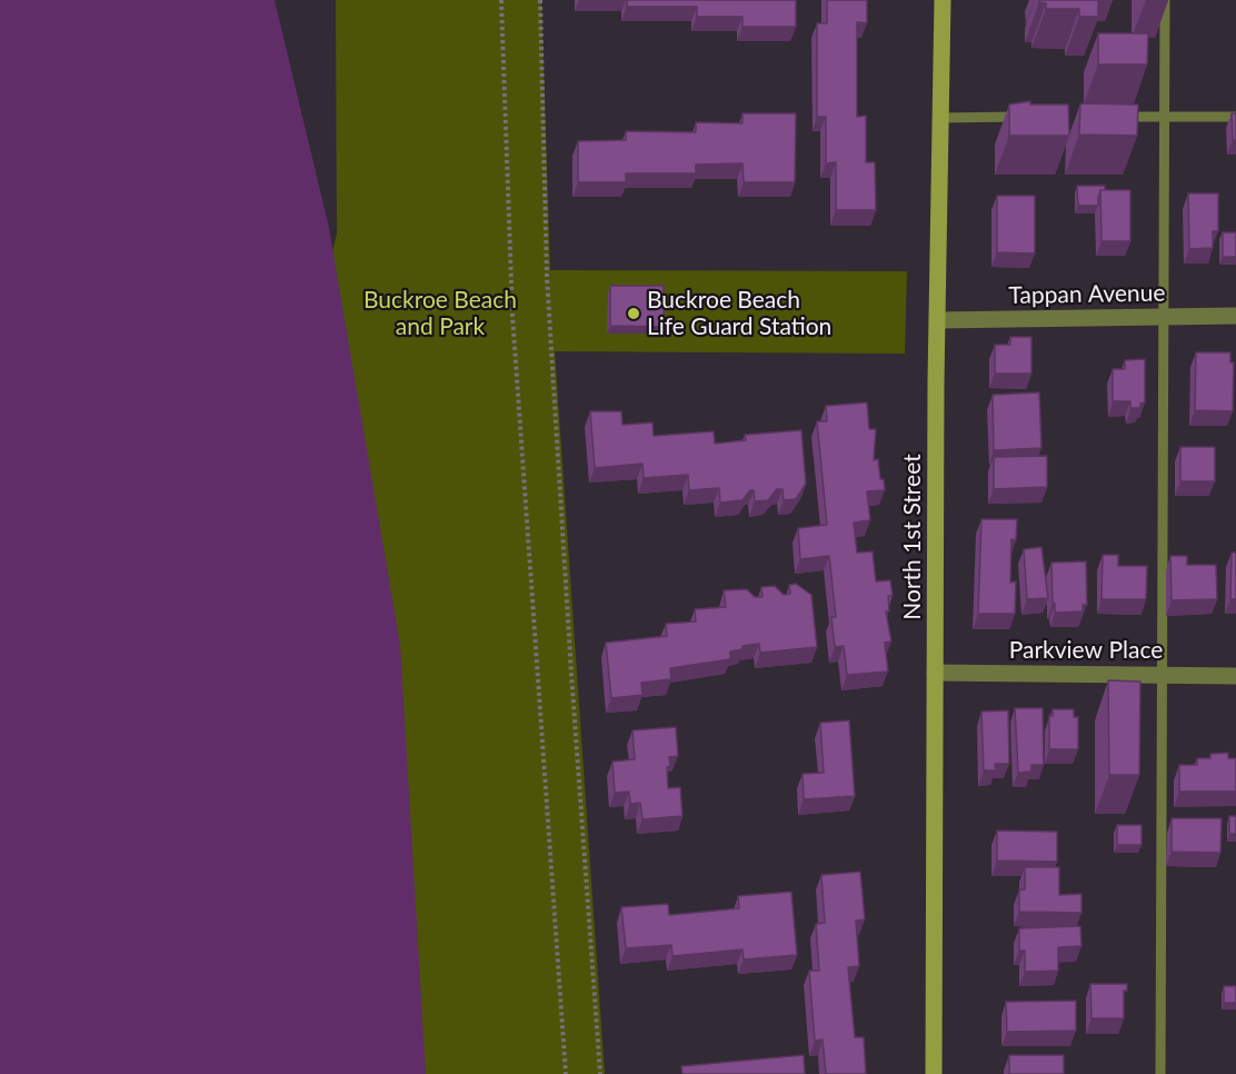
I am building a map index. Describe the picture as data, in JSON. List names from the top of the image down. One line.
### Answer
{"streets":{"street":["Tappan Avenue","North 1st Street","Parkview Place"]},"crossings":[["Tappan Avenue","North 1st Street"],["North 1st Street","Parkview Place"]],"parks":["Buckroe Beach and Park"],"places":["Buckroe Beach Life Guard Station"]}
